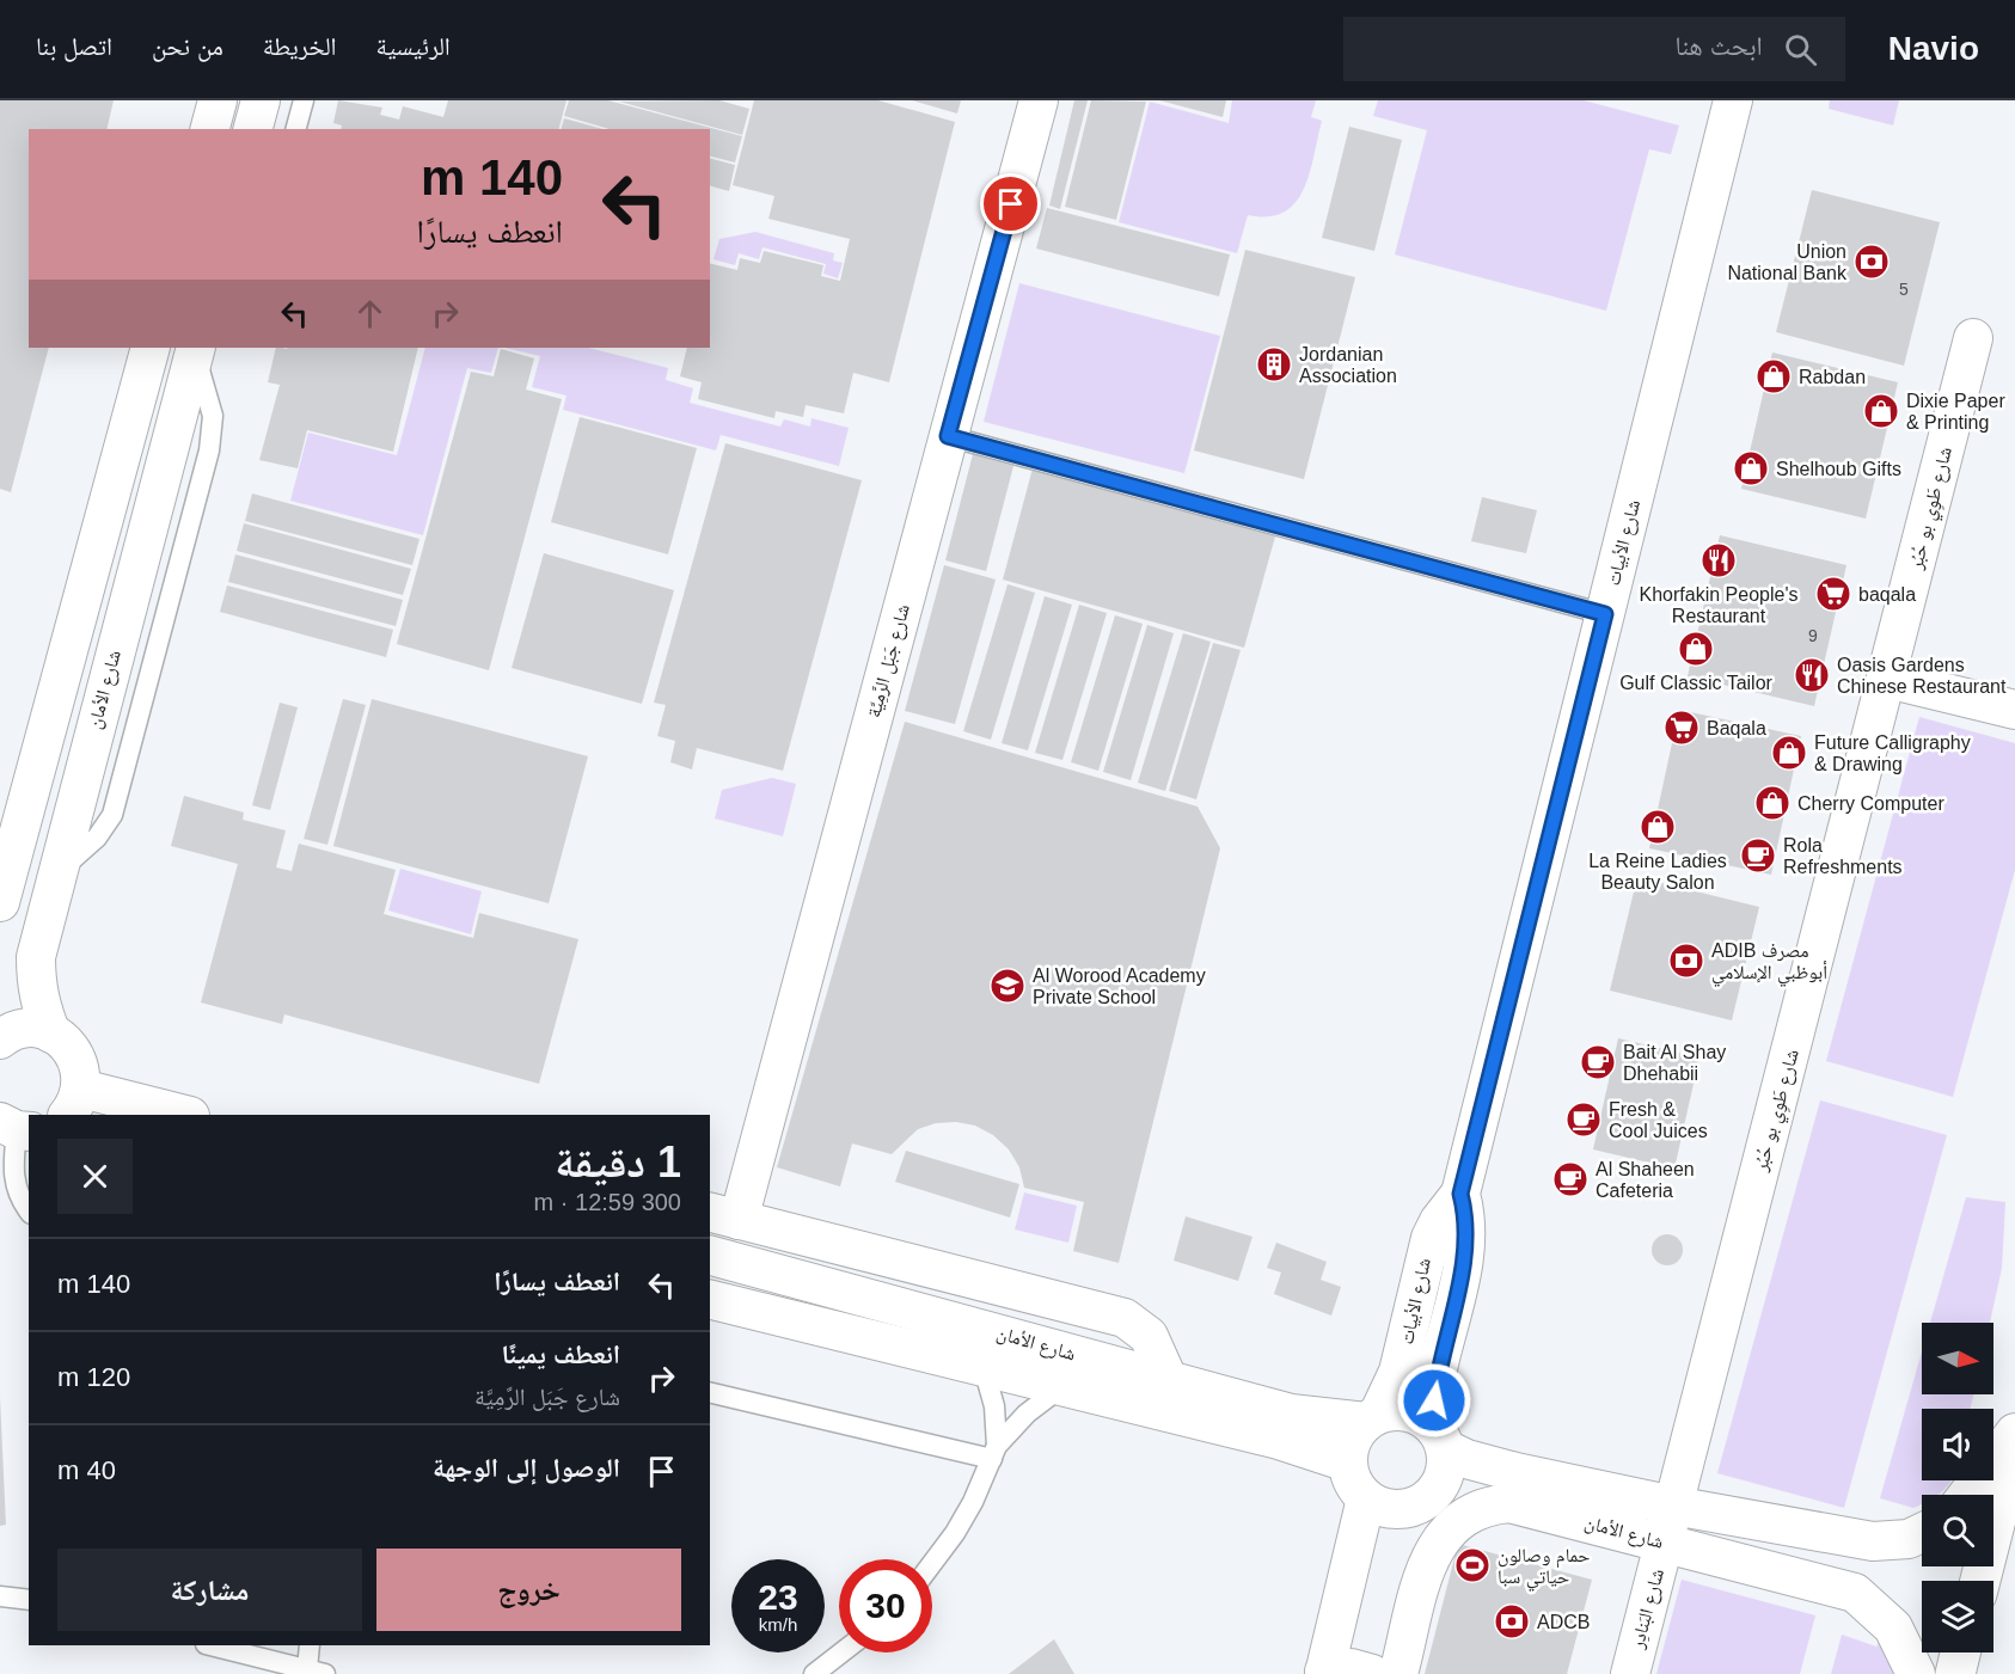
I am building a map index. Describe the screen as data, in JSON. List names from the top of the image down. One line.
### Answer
{"streets":{"street":["شارع طَوِي بو حُبُر","شارع الأبيات","شارع جَبَل الرَّمِيَّة","شارع الأمان","شارع البَنادِر"]},"crossings":[["شارع طَوِي بو حُبُر","شارع الأمان"],["شارع طَوِي بو حُبُر","شارع البَنادِر"],["شارع الأبيات","شارع الأمان"],["شارع الأمان","شارع البَنادِر"]],"places":{"bank":["Union National Bank","ADIB مصرف أبوظبي الإسلامي","ADCB"],"building":["Jordanian Association"],"shop":["Rabdan","Dixie Paper & Printing","Shelhoub Gifts","Gulf Classic Tailor","Future Calligraphy & Drawing","Cherry Computer","La Reine Ladies Beauty Salon"],"restaurant":["Khorfakin People's Restaurant","Oasis Gardens Chinese Restaurant"],"supermarket":["baqala","Baqala"],"cafe":["Rola Refreshments","Bait Al Shay Dhehabii","Fresh & Cool Juices","Al Shaheen Cafeteria"],"school or university":["Al Worood Academy Private School"],"sports":["حمام وصالون حياتي سبا"]},"house_numbers":["5","9"],"north":"right","page":{"header":"Navio","search":"ابحث هنا","nav":["الرئيسية","الخريطة","من نحن","اتصل بنا"],"turn":["140 m","انعطف يسارًا"],"heading":["1 دقيقة","300 m · 12:59"],"list":[{"name":"انعطف يسارًا","value":"140 m"},{"name":"انعطف يمينًا","note":"شارع جَبَل الرَّمِيَّة","value":"120 m"},{"name":"الوصول إلى الوجهة","value":"40 m"}],"buttons":["خروج","مشاركة"],"speed":"23 km/h","limit":"30"}}
